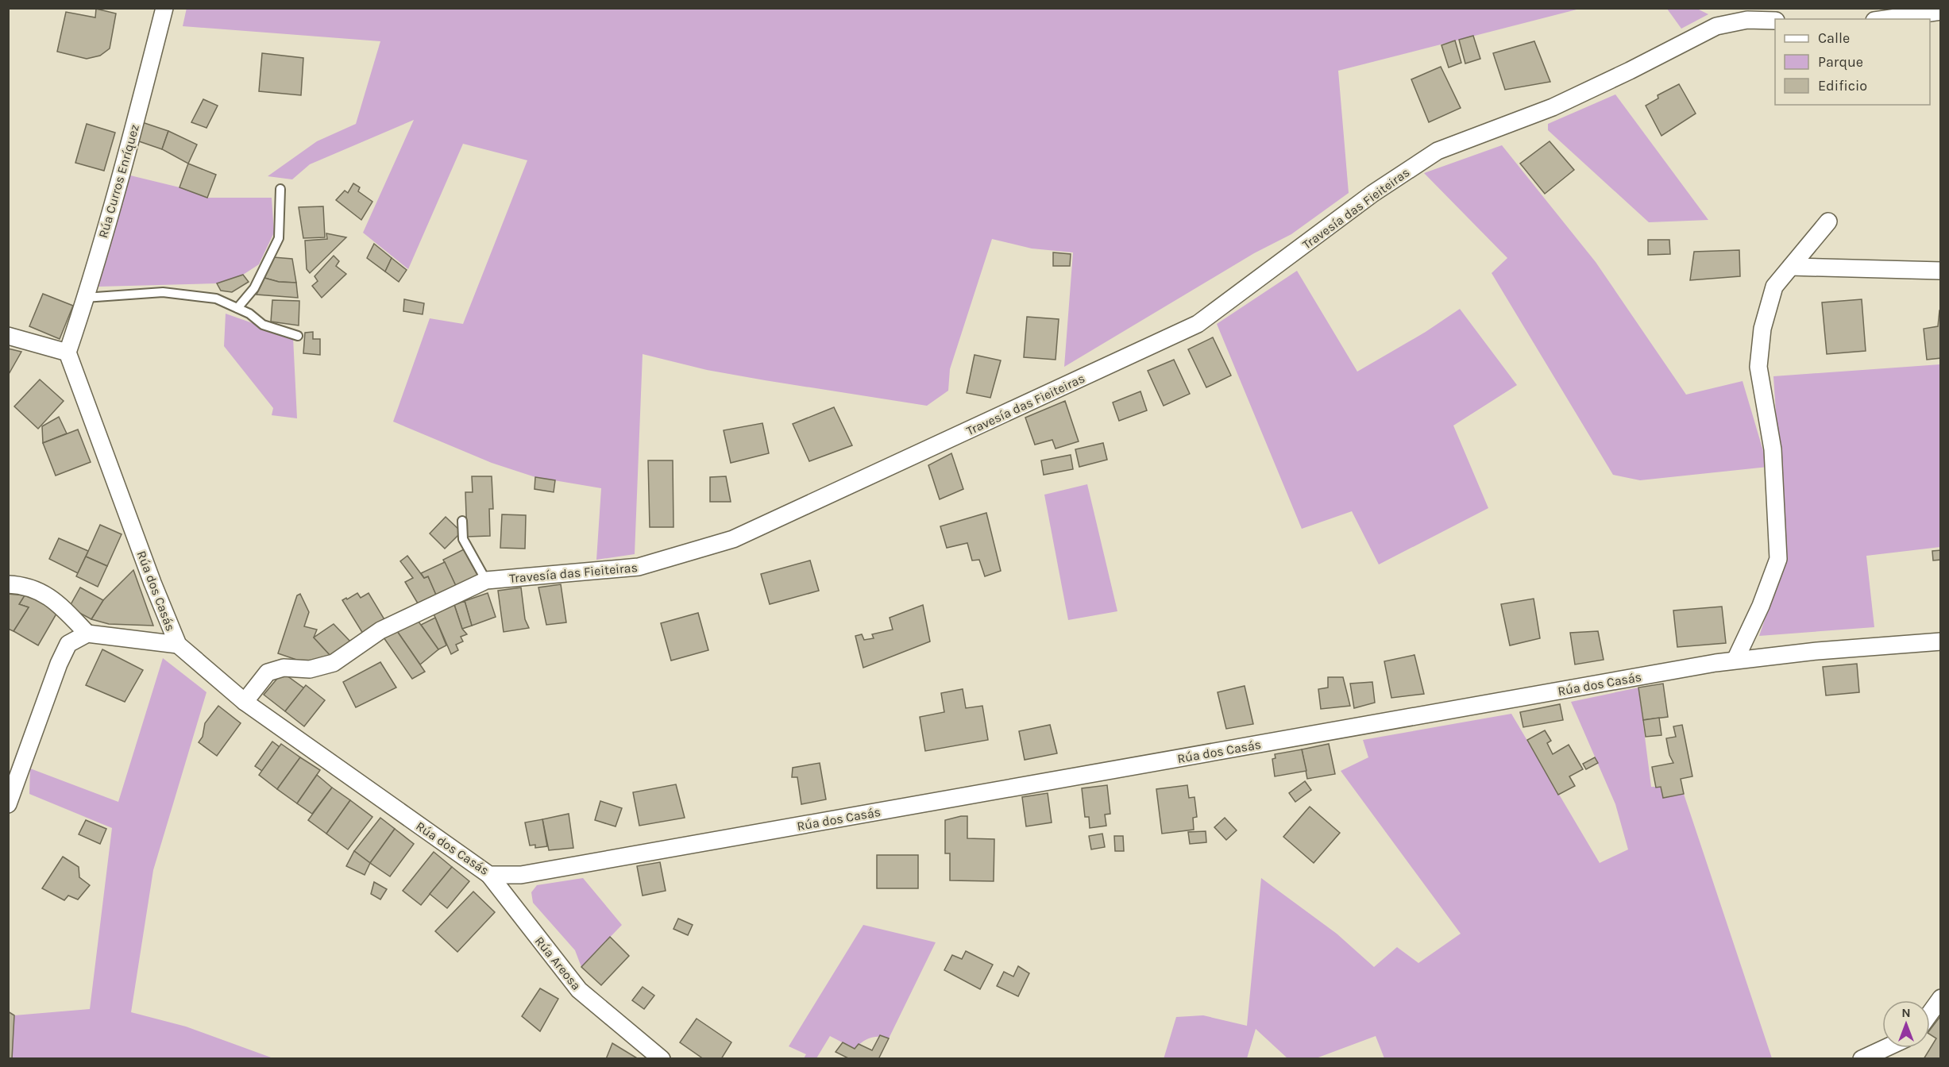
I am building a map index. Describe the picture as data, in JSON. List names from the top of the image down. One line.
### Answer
{"streets":{"street":["Rúa Curros Enríquez","Travesía das Fieiteiras","Rúa dos Casás","Rúa Areosa"]},"crossings":[["Rúa Curros Enríquez","Rúa dos Casás"],["Travesía das Fieiteiras","Rúa dos Casás"],["Rúa dos Casás","Rúa Areosa"]],"legend":["Calle","Parque","Edificio"],"north":"top"}
